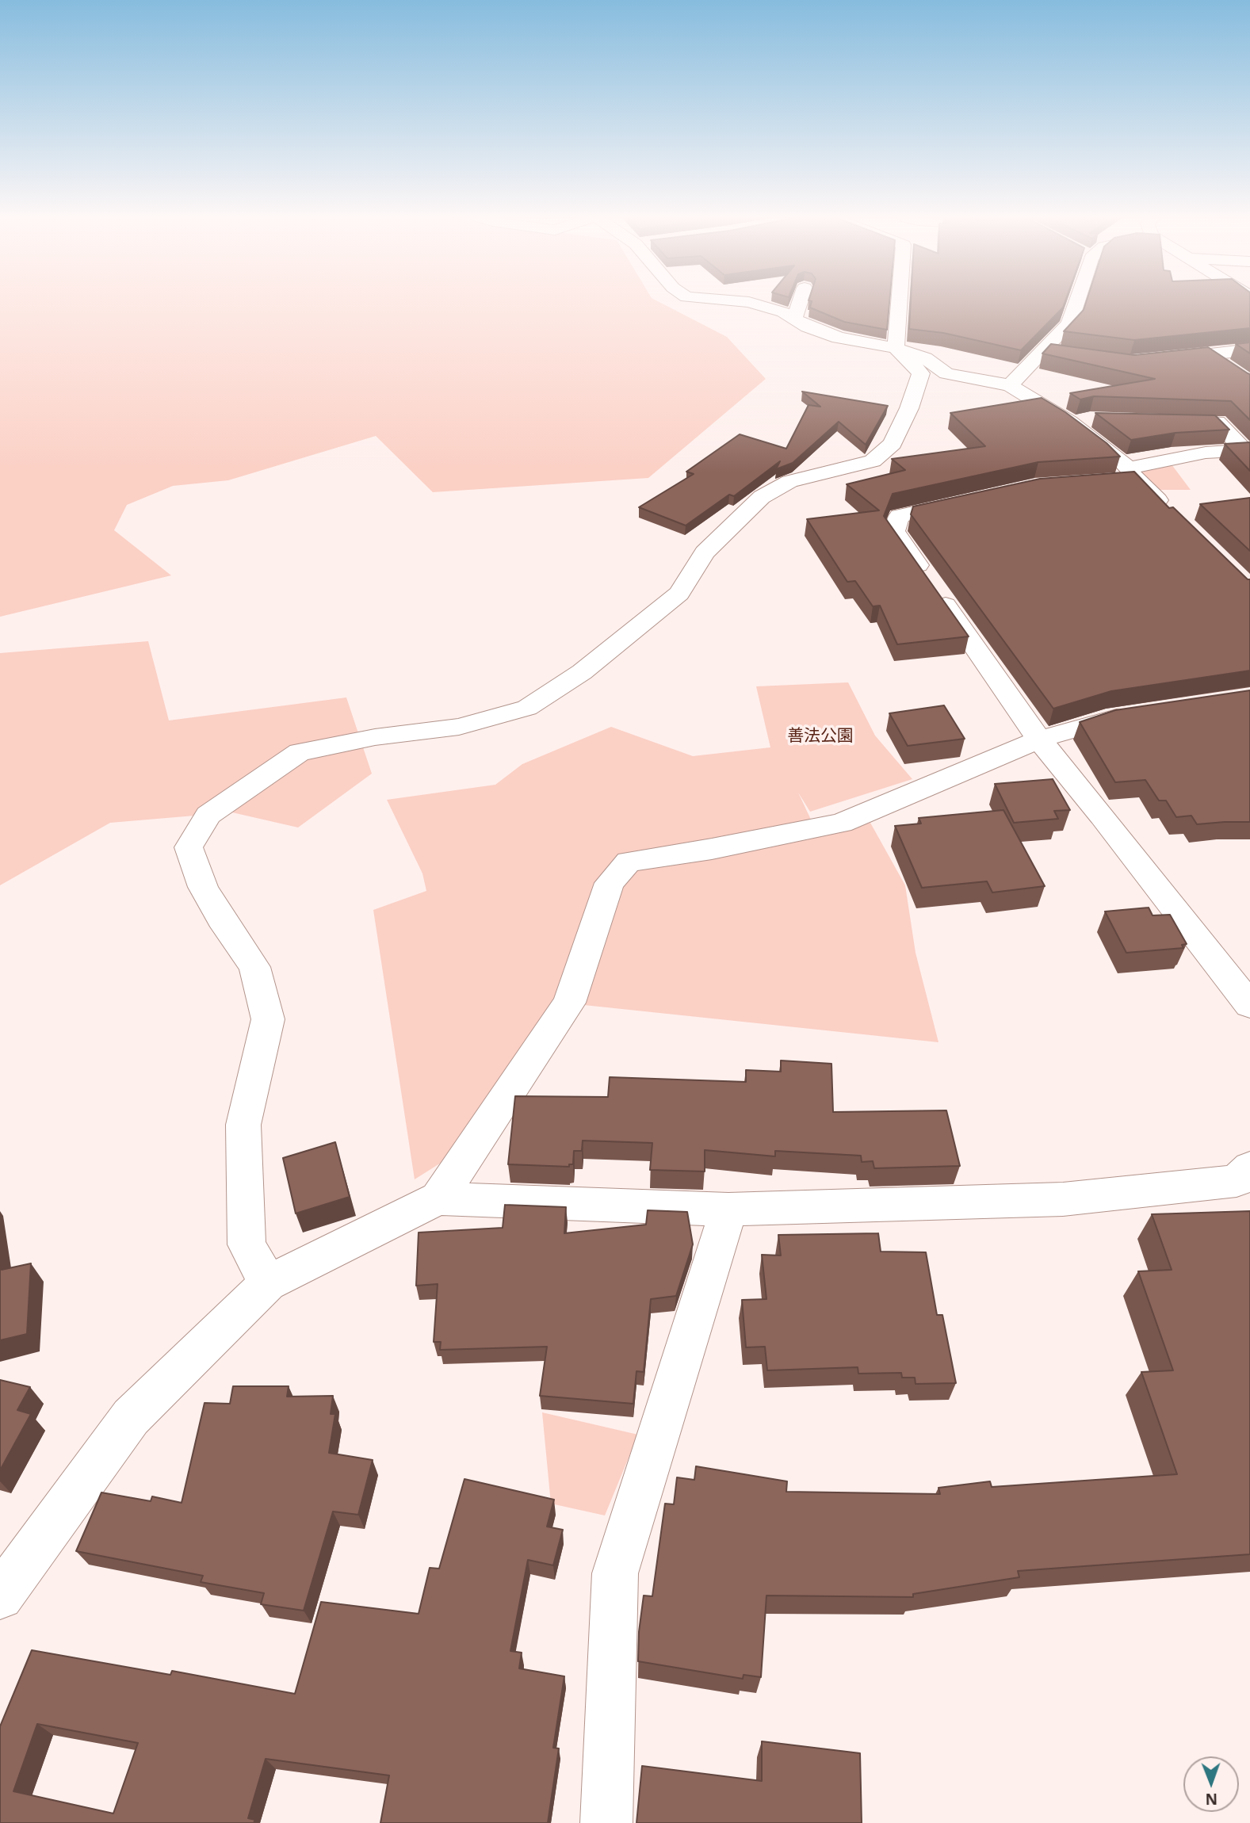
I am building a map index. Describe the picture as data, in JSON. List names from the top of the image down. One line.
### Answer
{"parks":["善法公園"],"north":"bottom"}
